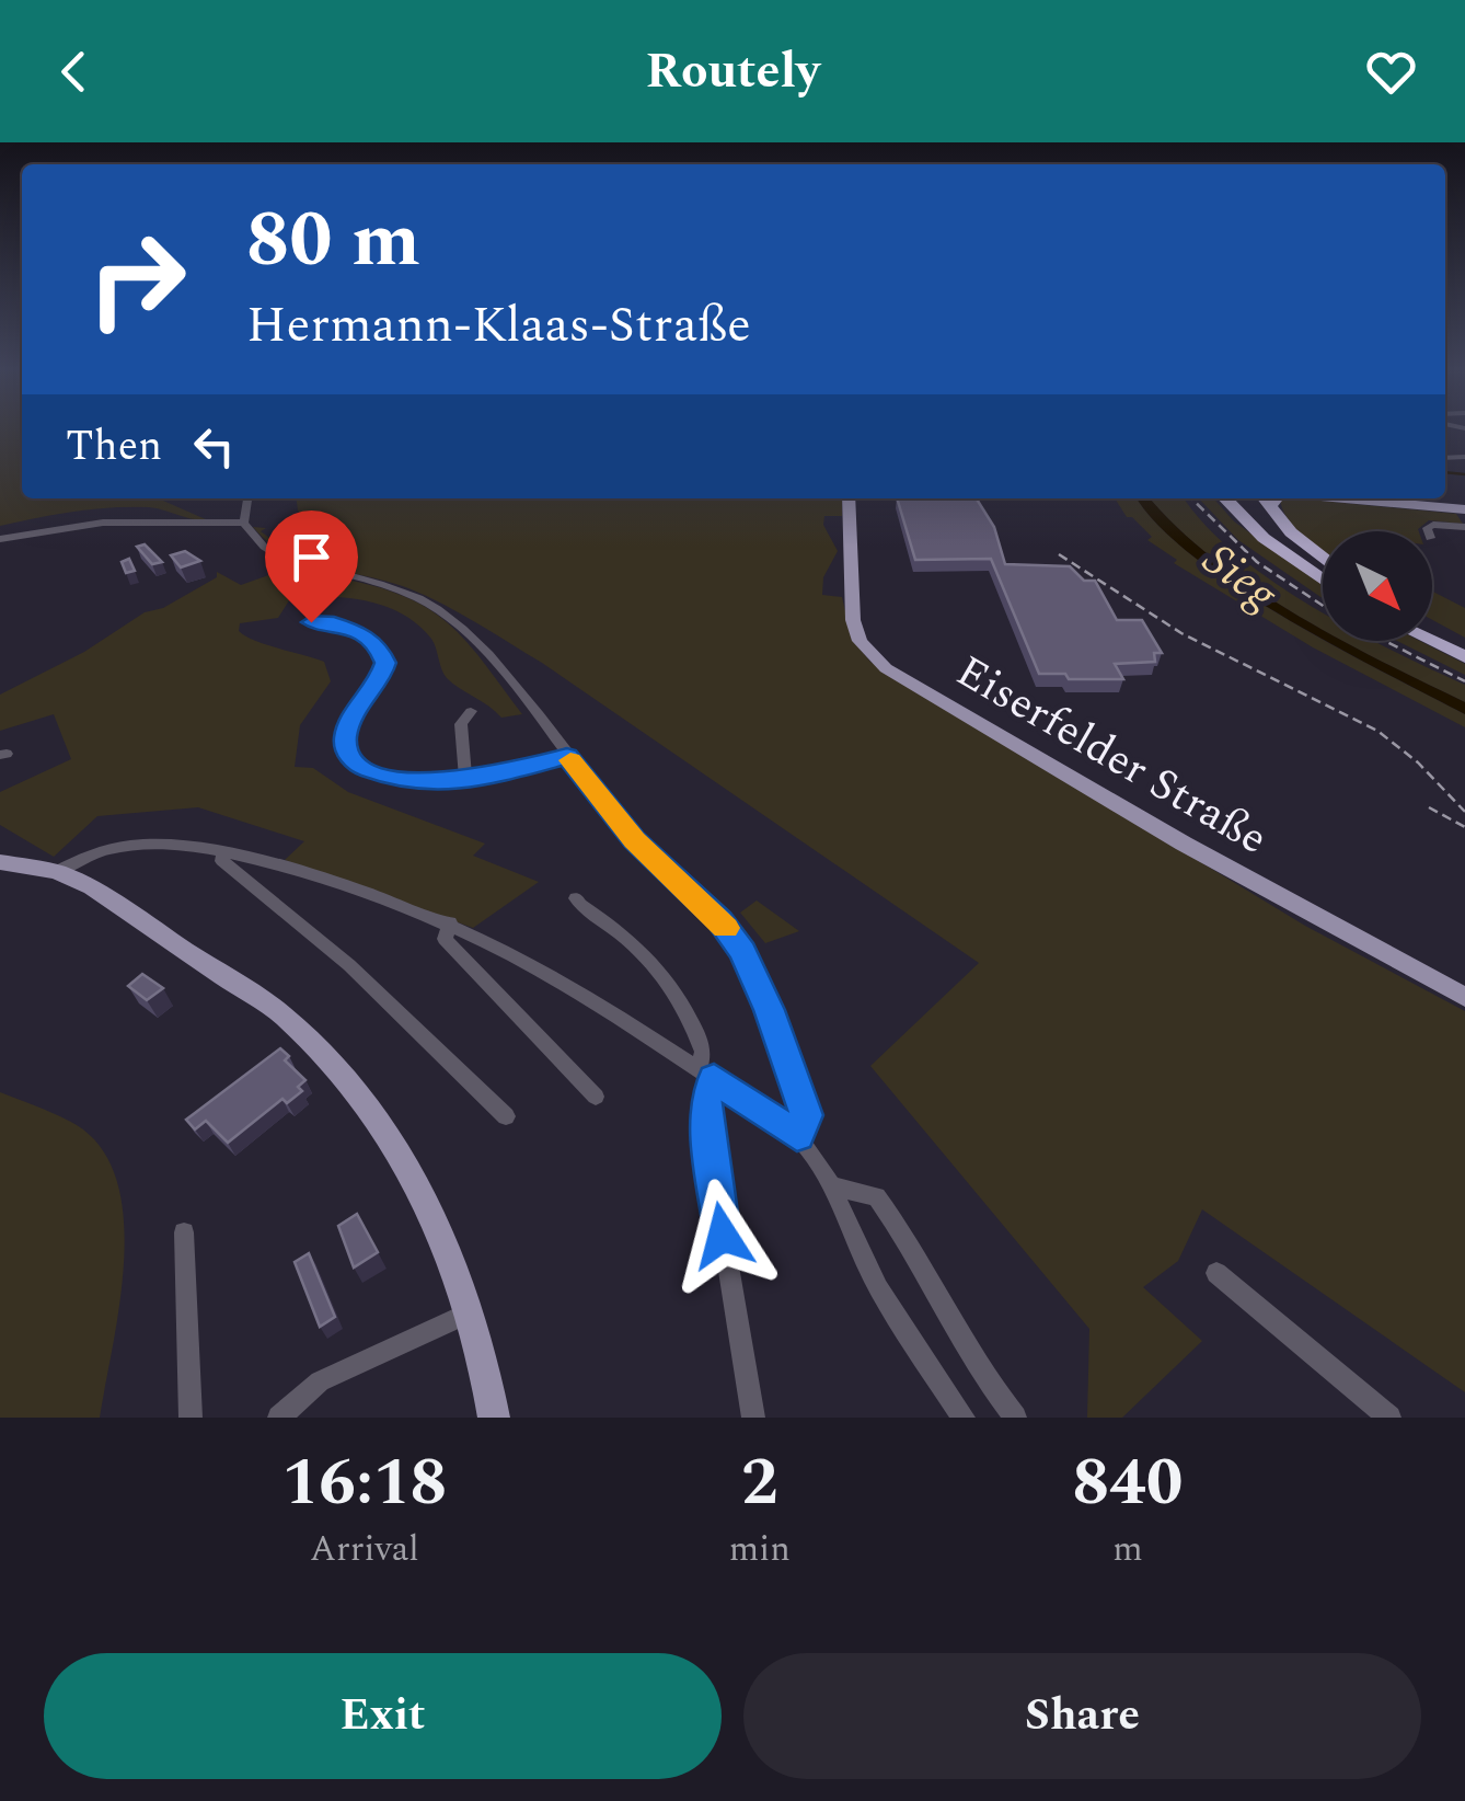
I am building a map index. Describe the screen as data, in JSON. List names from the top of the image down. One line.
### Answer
{"streets":{"main road":["Eiserfelder Straße"]},"water":["Sieg"],"north":"bottom right","page":{"header":"Routely","turn":["80 m","Hermann-Klaas-Straße"],"then":"Then","eta":["16:18","Arrival","2","min","840","m"],"buttons":["Exit","Share"]}}
